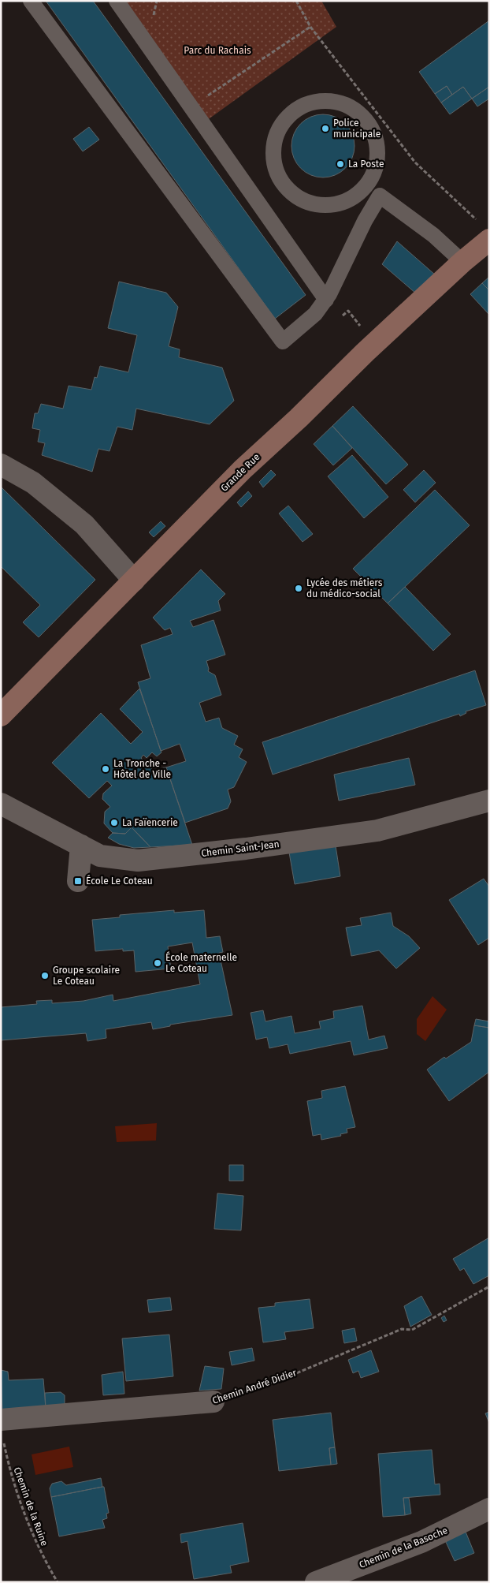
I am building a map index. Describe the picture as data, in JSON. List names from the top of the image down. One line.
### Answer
{"streets":{"main road":["Grande Rue"],"street":["Chemin Saint-Jean","Chemin André Didier","Chemin de la Basoche"],"path":["Chemin de la Ruine"]},"crossings":[["Chemin André Didier","Chemin de la Ruine"]],"parks":["Parc du Rachais"],"places":{"other":["Police municipale","La Poste","Lycée des métiers du médico-social","La Tronche - Hôtel de Ville","La Faïencerie","École maternelle Le Coteau","Groupe scolaire Le Coteau"],"transit":["École Le Coteau"]}}
